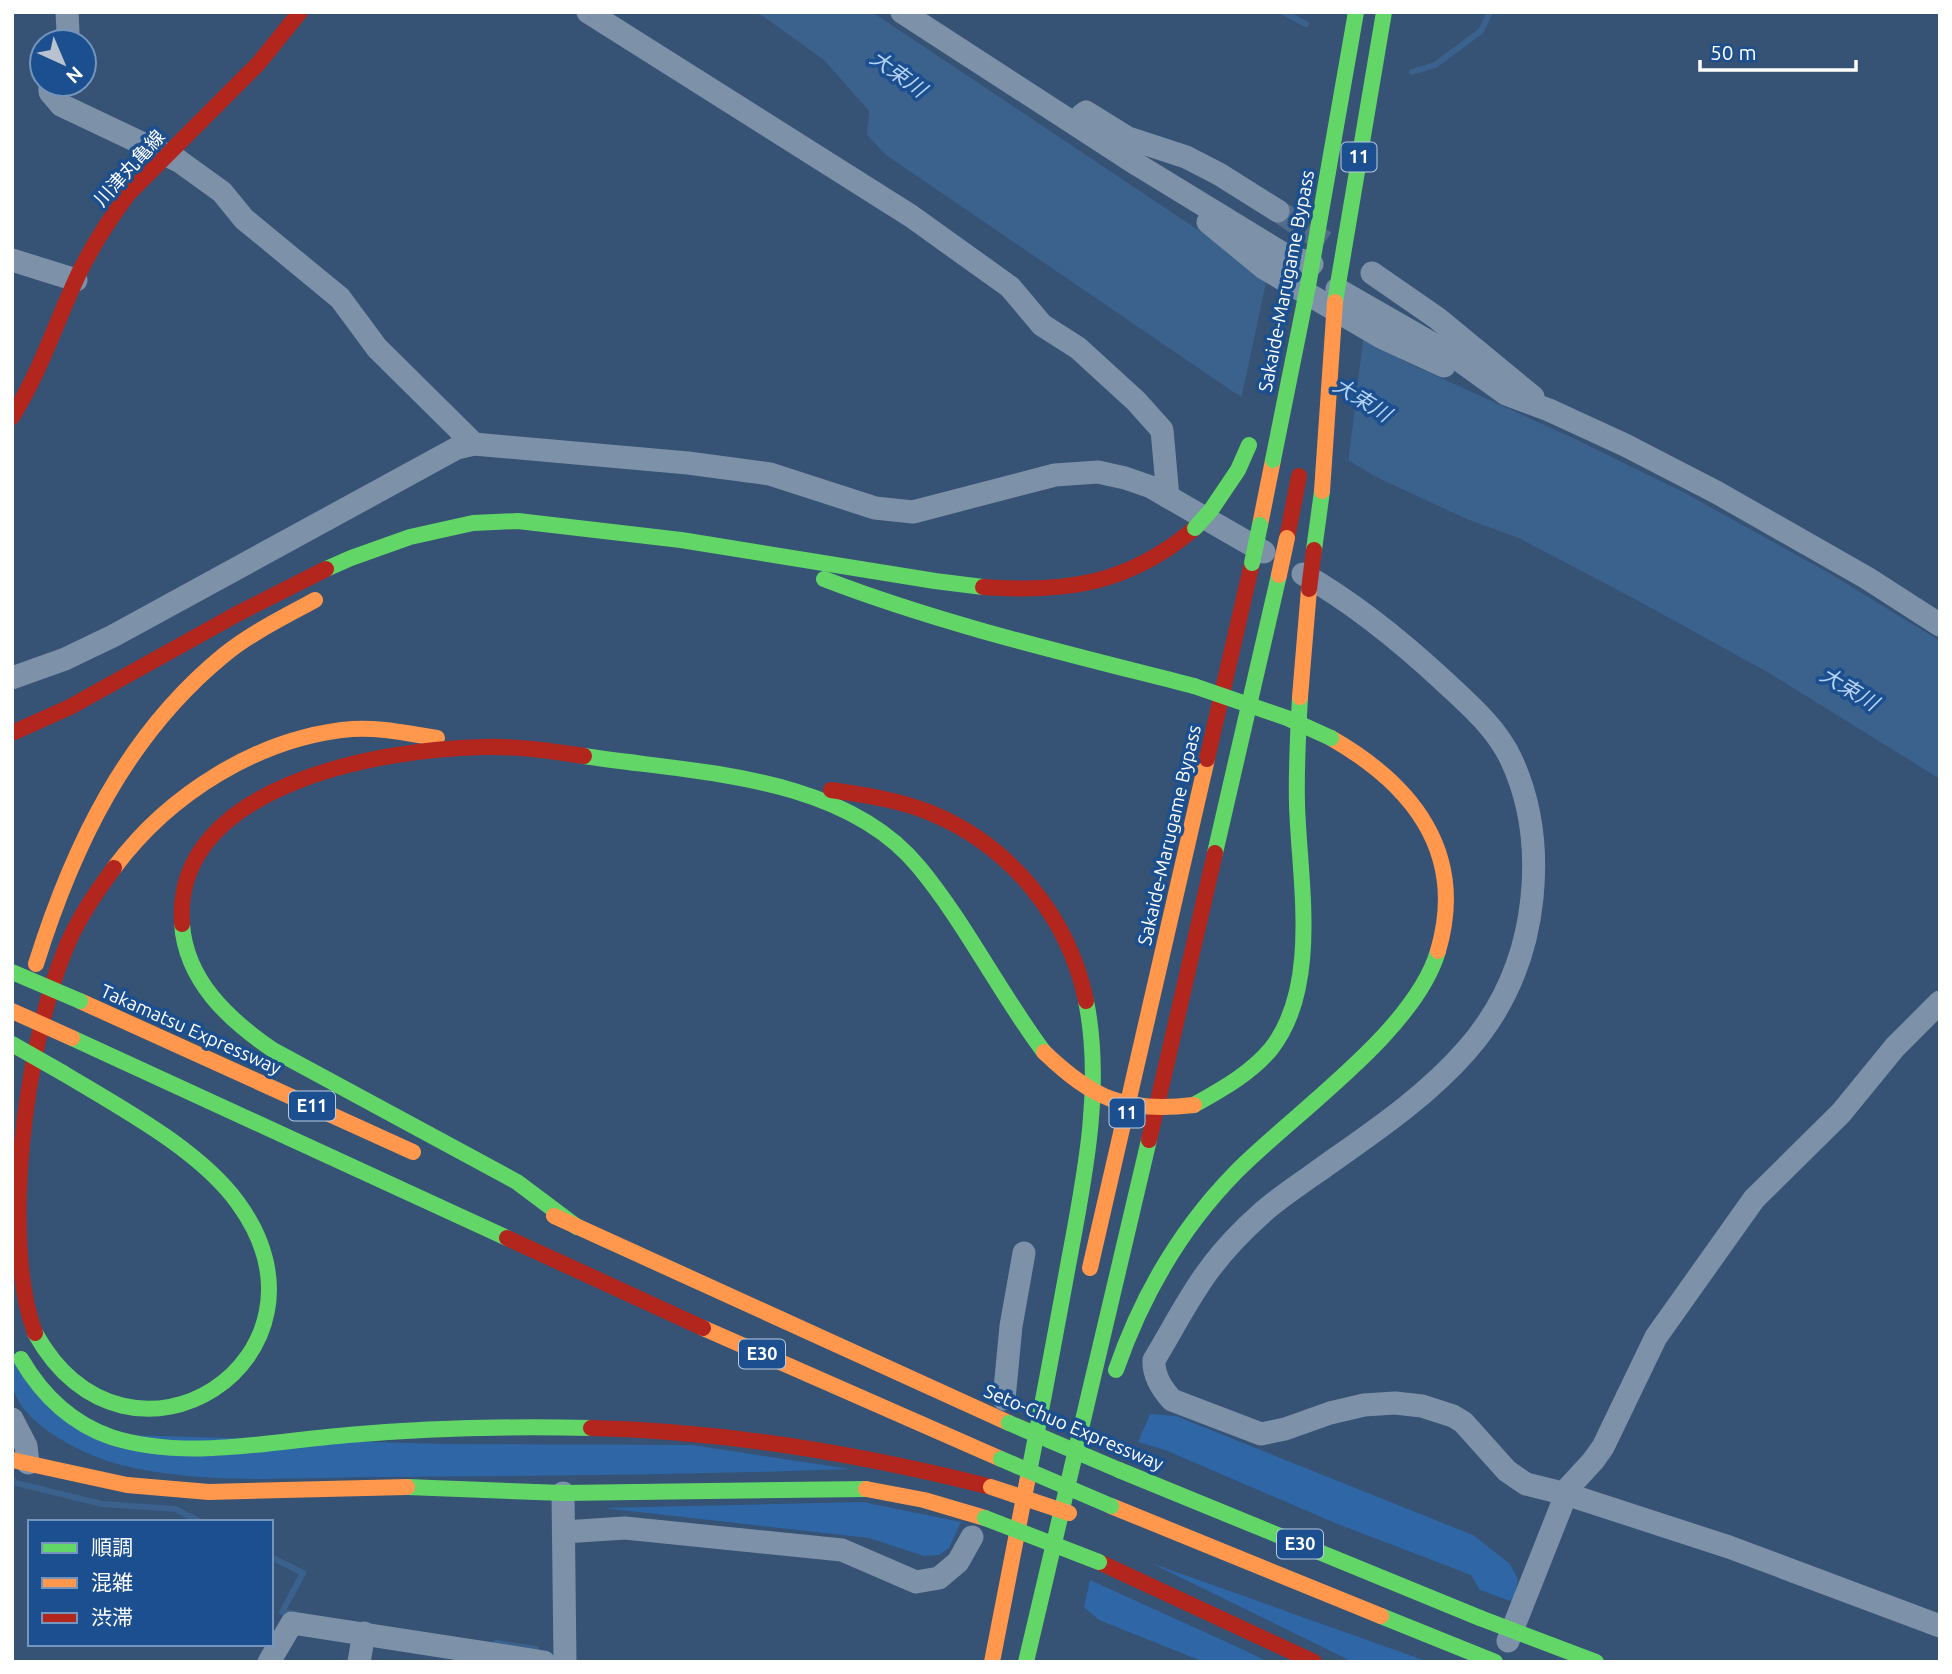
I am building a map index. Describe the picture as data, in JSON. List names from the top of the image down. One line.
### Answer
{"streets":{"main road":["11","川津丸亀線","Sakaide-Marugame Bypass","Takamatsu Expressway","E11","E30","Seto-Chuo Expressway"]},"crossings":[["E11","E30"]],"water":["大束川"],"legend":["順調","混雑","渋滞"],"scale_bar":"50 m","north":"bottom right"}
